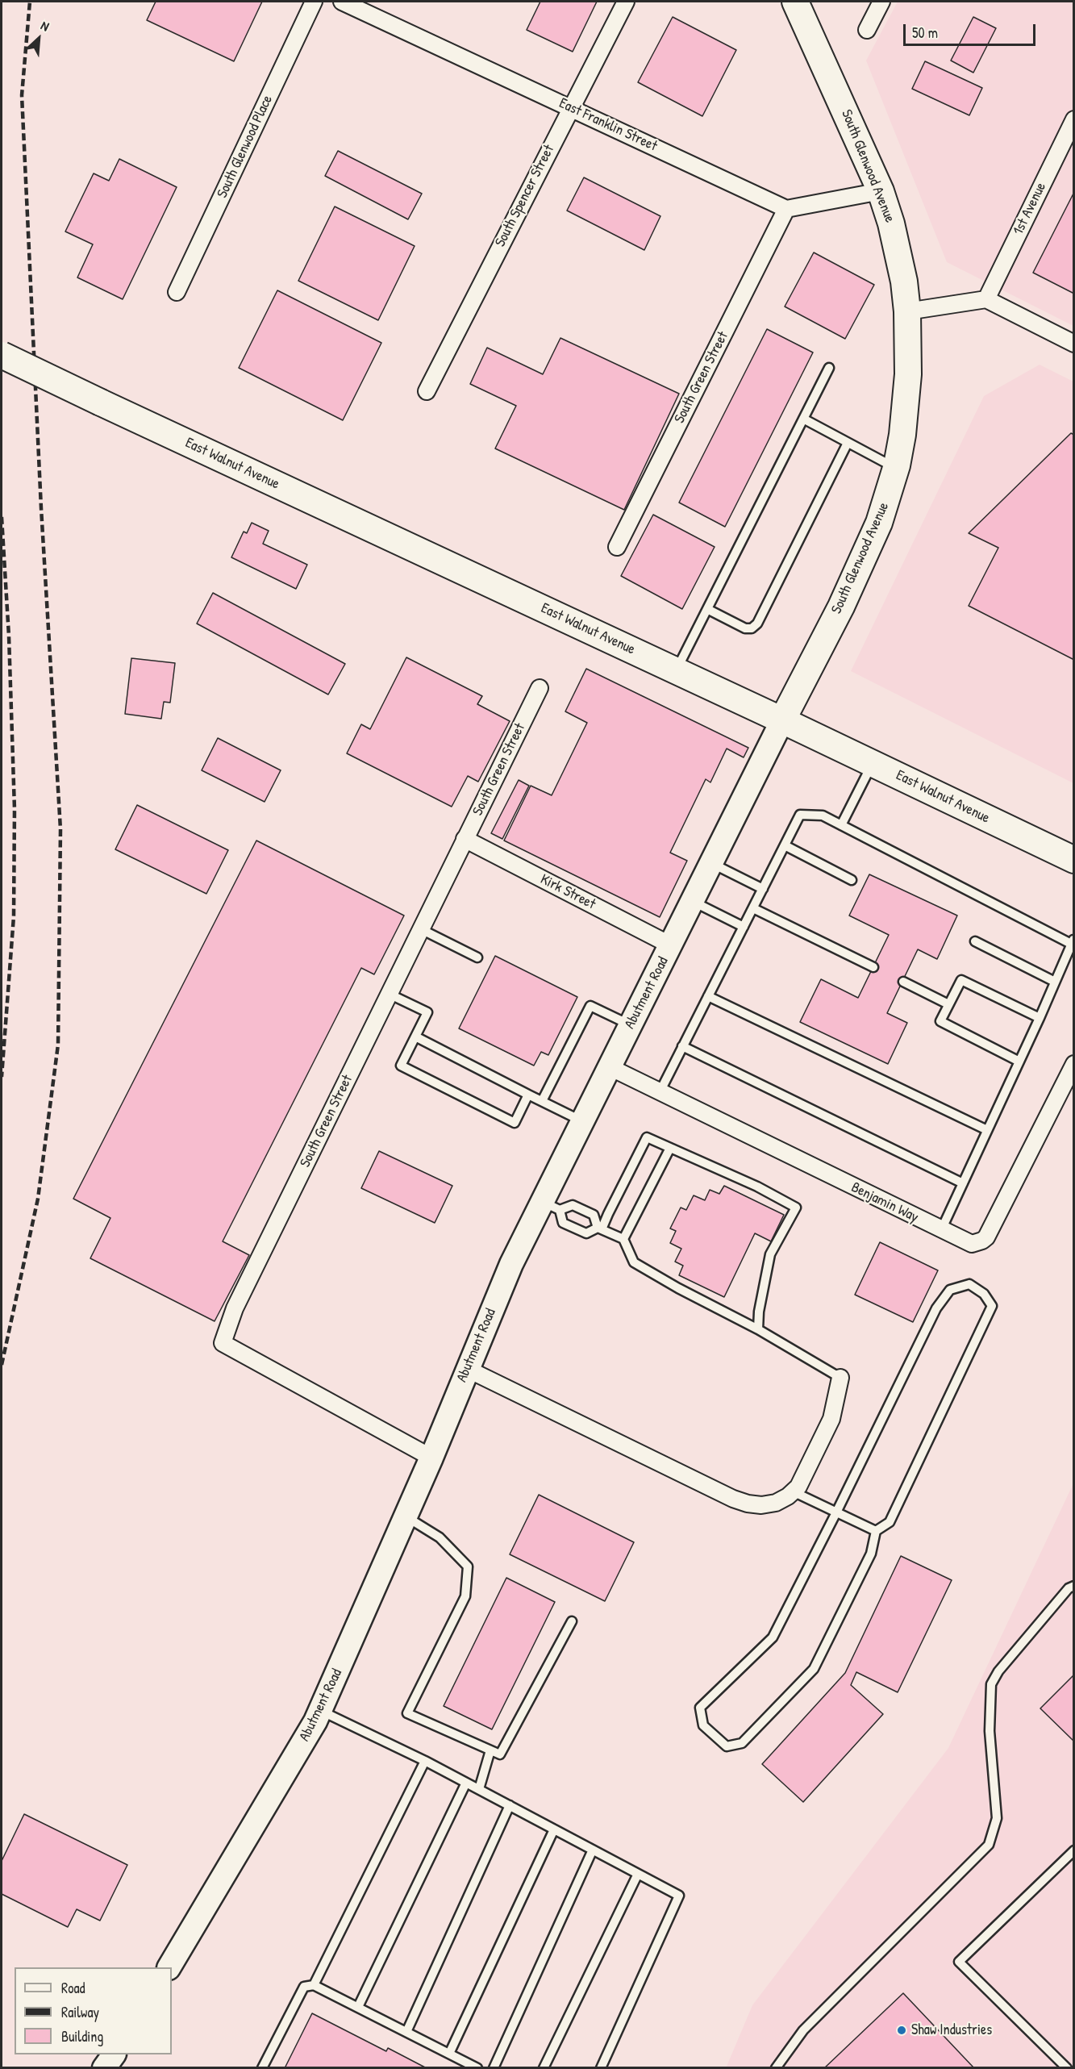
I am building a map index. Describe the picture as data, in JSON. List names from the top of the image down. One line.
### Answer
{"streets":{"main road":["South Glenwood Avenue","East Walnut Avenue","Abutment Road"],"street":["East Franklin Street","South Glenwood Place","South Spencer Street","1st Avenue","South Green Street","Kirk Street","Benjamin Way"]},"crossings":[["East Franklin Street","South Spencer Street"],["East Franklin Street","South Green Street"],["South Glenwood Avenue","East Walnut Avenue"],["South Glenwood Avenue","Abutment Road"],["South Green Street","Kirk Street"],["South Green Street","Abutment Road"],["East Walnut Avenue","Abutment Road"],["Kirk Street","Abutment Road"],["Abutment Road","Benjamin Way"]],"places":["Shaw Industries"],"legend":["Road","Railway","Building"],"scale_bar":"50 m","north":"top right"}
